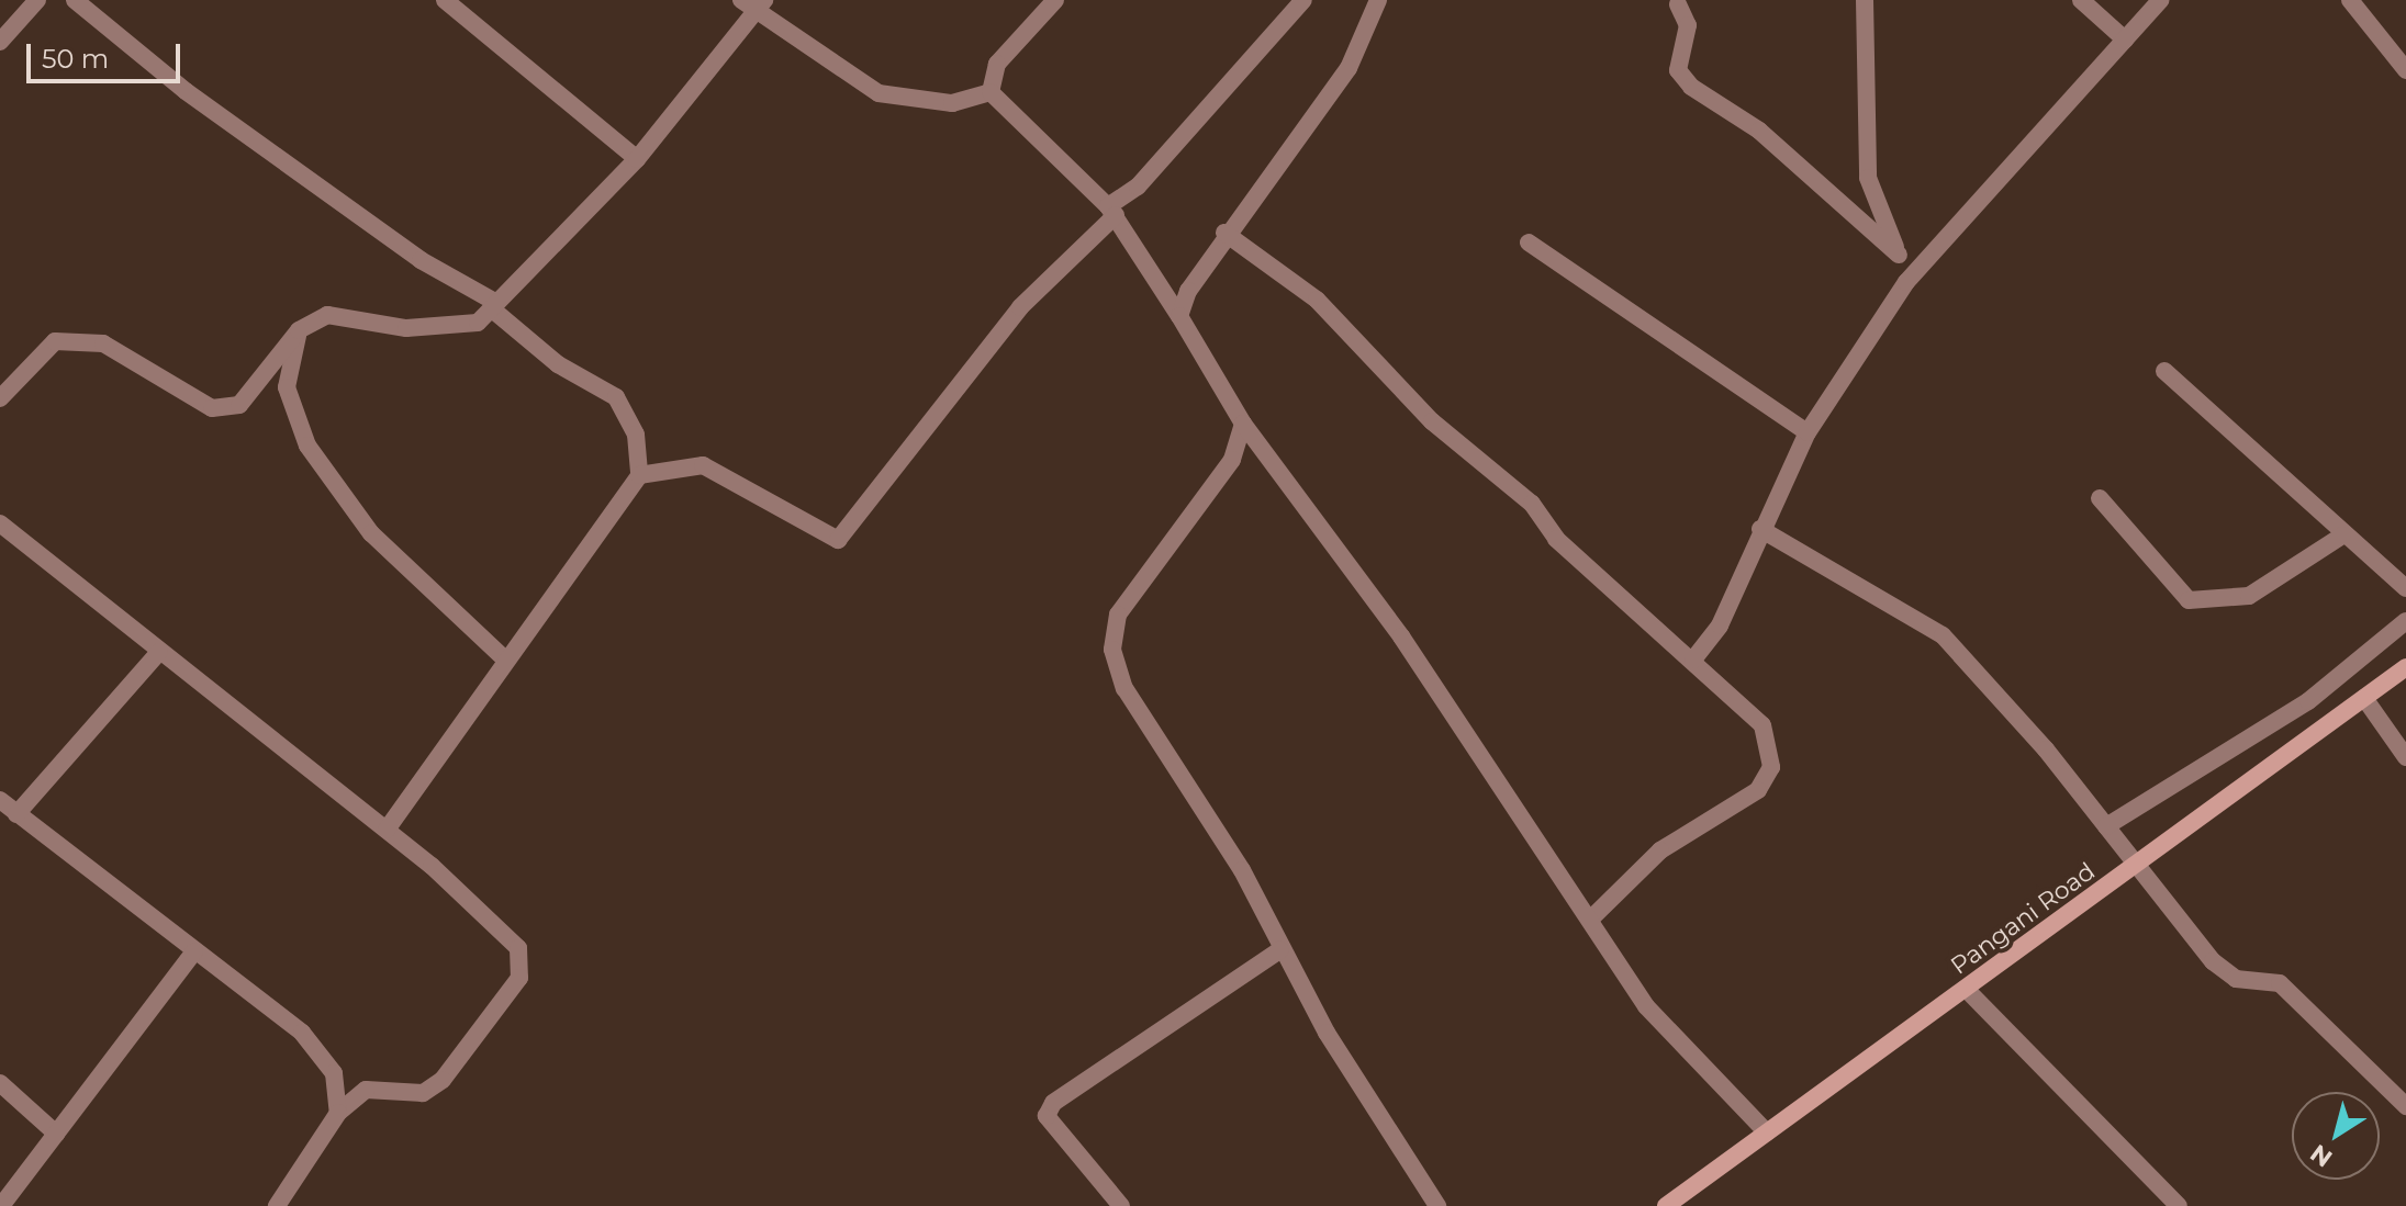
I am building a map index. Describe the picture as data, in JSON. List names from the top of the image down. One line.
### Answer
{"streets":{"main road":["Pangani Road"]},"scale_bar":"50 m","north":"bottom left"}
